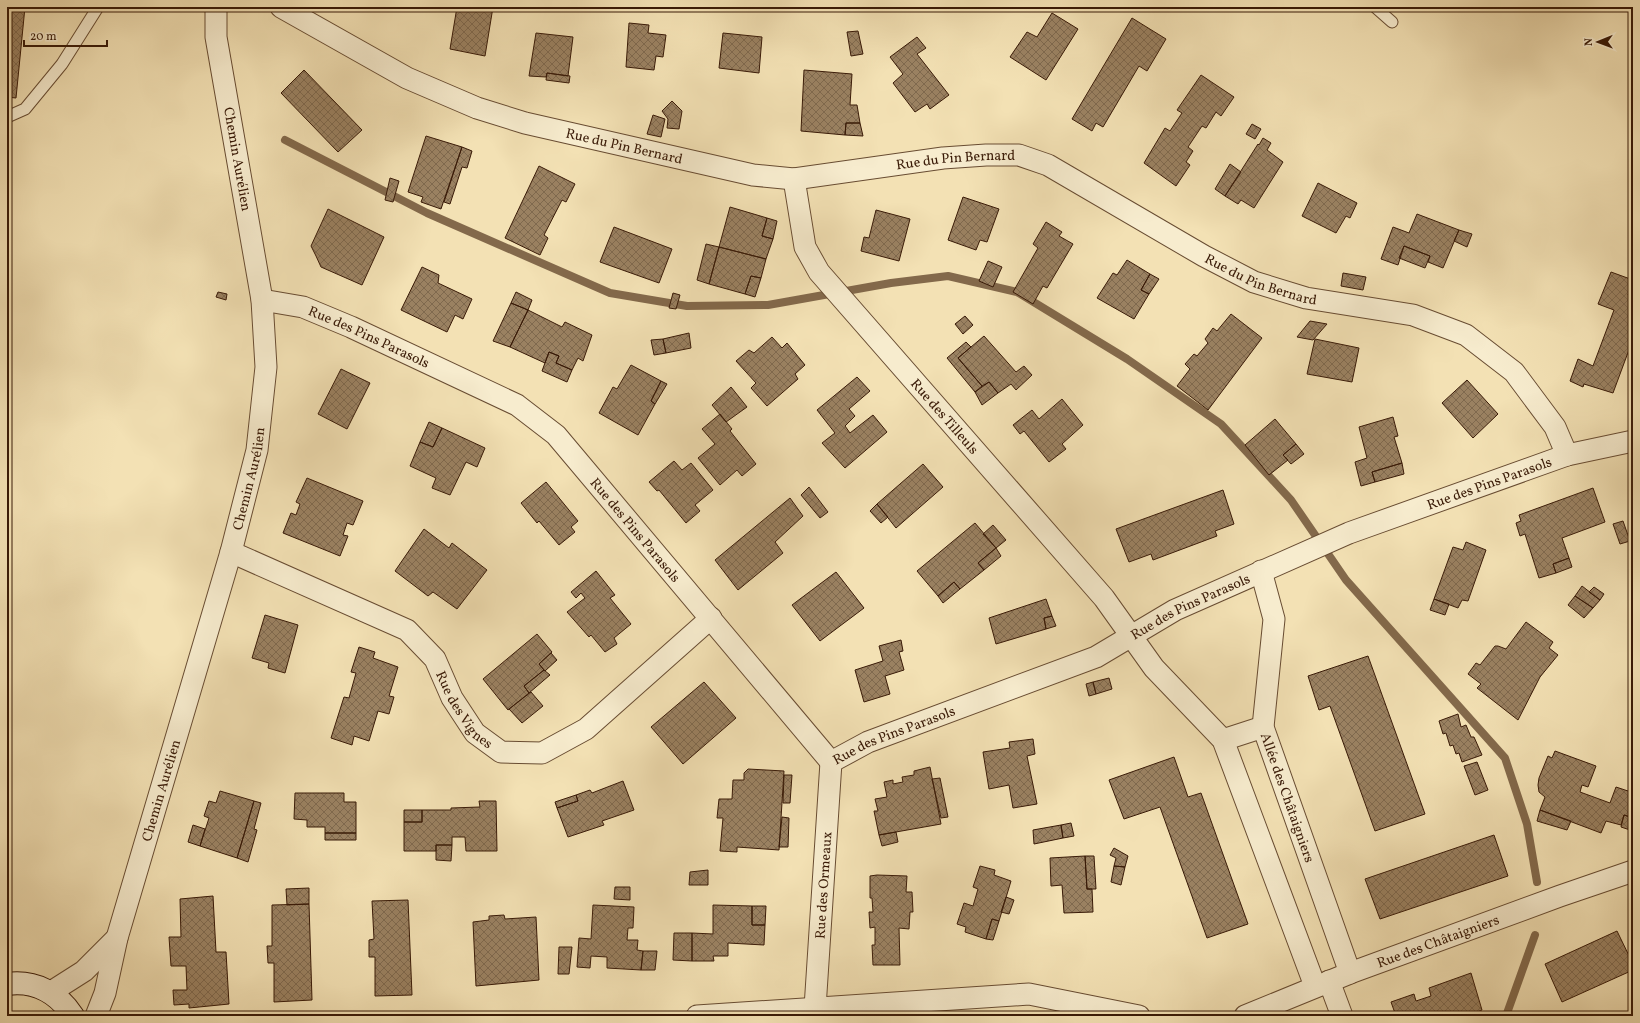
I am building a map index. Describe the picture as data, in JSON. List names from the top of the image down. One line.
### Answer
{"streets":{"street":["Rue du Pin Bernard","Chemin Aurélien","Rue des Pins Parasols","Rue des Tilleuls","Rue des Vignes","Allée des Châtaigniers","Rue des Ormeaux","Rue des Châtaigniers"]},"crossings":[["Rue du Pin Bernard","Rue des Pins Parasols"],["Rue du Pin Bernard","Rue des Tilleuls"],["Chemin Aurélien","Rue des Pins Parasols"],["Chemin Aurélien","Rue des Vignes"],["Rue des Pins Parasols","Rue des Tilleuls"],["Rue des Pins Parasols","Rue des Vignes"],["Rue des Pins Parasols","Allée des Châtaigniers"],["Rue des Pins Parasols","Rue des Ormeaux"],["Allée des Châtaigniers","Rue des Châtaigniers"]],"scale_bar":"20 m","north":"left"}
